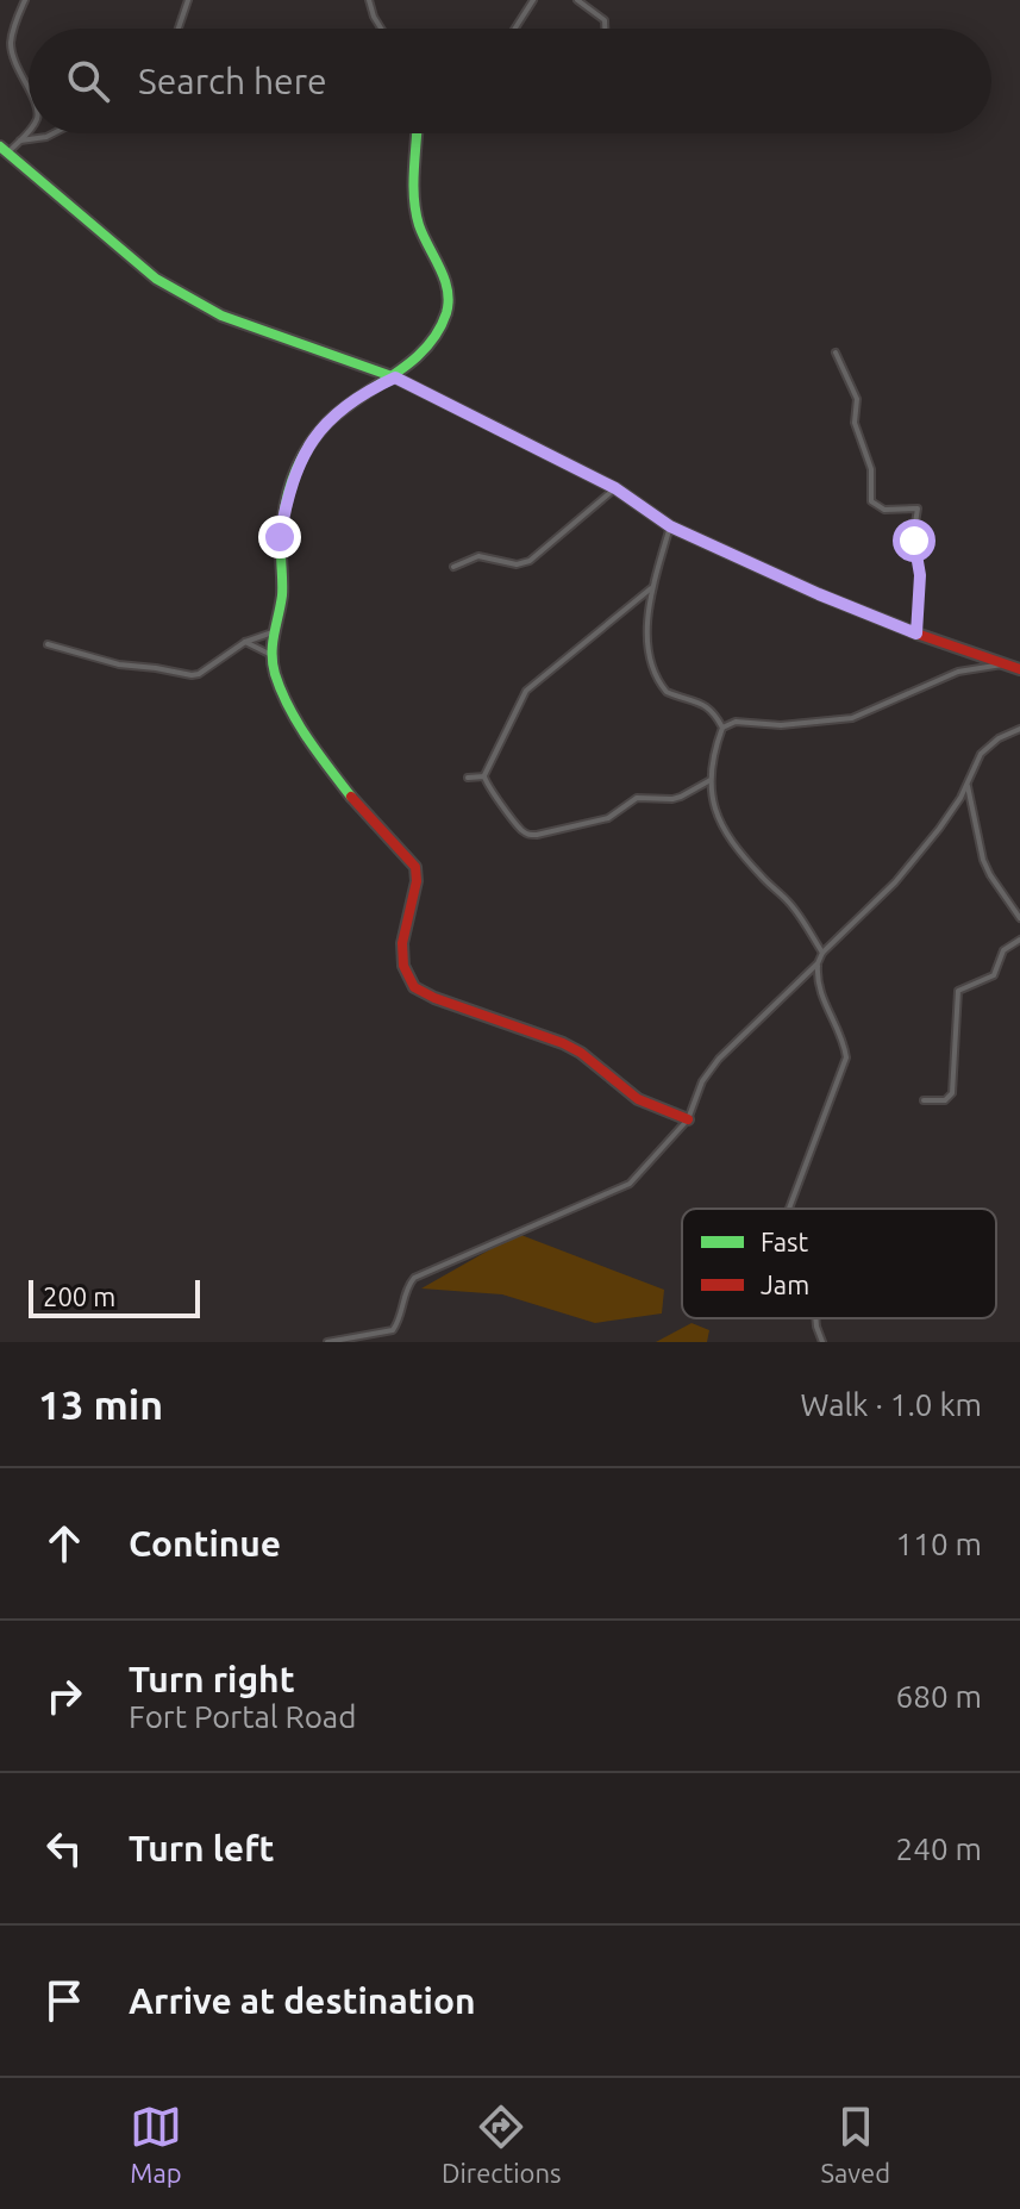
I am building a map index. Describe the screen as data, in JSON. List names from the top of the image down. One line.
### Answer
{"legend":["Fast","Jam"],"scale_bar":"200 m","page":{"search":"Search here","scale":"200 m","heading":["13 min","Walk · 1.0 km"],"list":[["Continue","110 m"],["Turn right","Fort Portal Road","680 m"],["Turn left","240 m"],"Arrive at destination"],"nav":["Map","Directions","Saved"]}}
